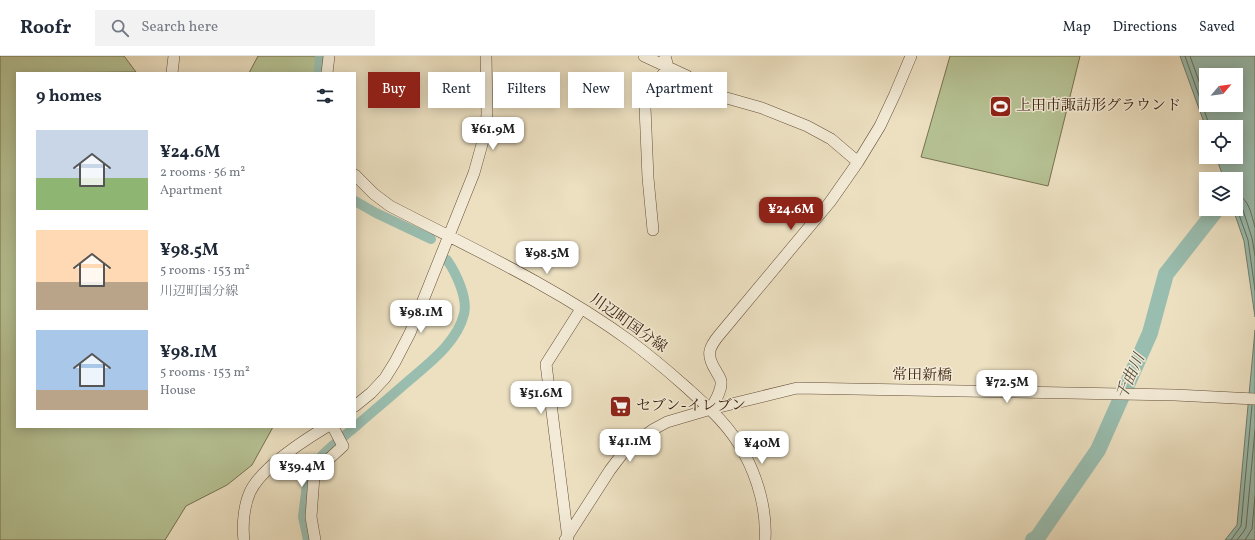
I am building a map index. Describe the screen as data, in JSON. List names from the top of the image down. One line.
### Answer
{"streets":{"street":["川辺町国分線","常田新橋"]},"crossings":[["川辺町国分線","常田新橋"]],"water":["千曲川"],"places":{"sports":["上田市諏訪形グラウンド"],"supermarket":["セブン-イレブン"]},"north":"top right","page":{"header":"Roofr","search":"Search here","nav":["Map","Directions","Saved"],"chip":["Buy","Rent","Filters","New","Apartment"],"heading":"9 homes","price":["¥61.9M","¥24.6M","¥98.5M","¥98.1M","¥72.5M","¥51.6M","¥41.1M","¥40M","¥39.4M"],"list":[{"name":"¥24.6M","note":"2 rooms · 56 m² · Apartment"},{"name":"¥98.5M","note":"5 rooms · 153 m² · 川辺町国分線"},{"name":"¥98.1M","note":"5 rooms · 153 m² · House"}]}}
